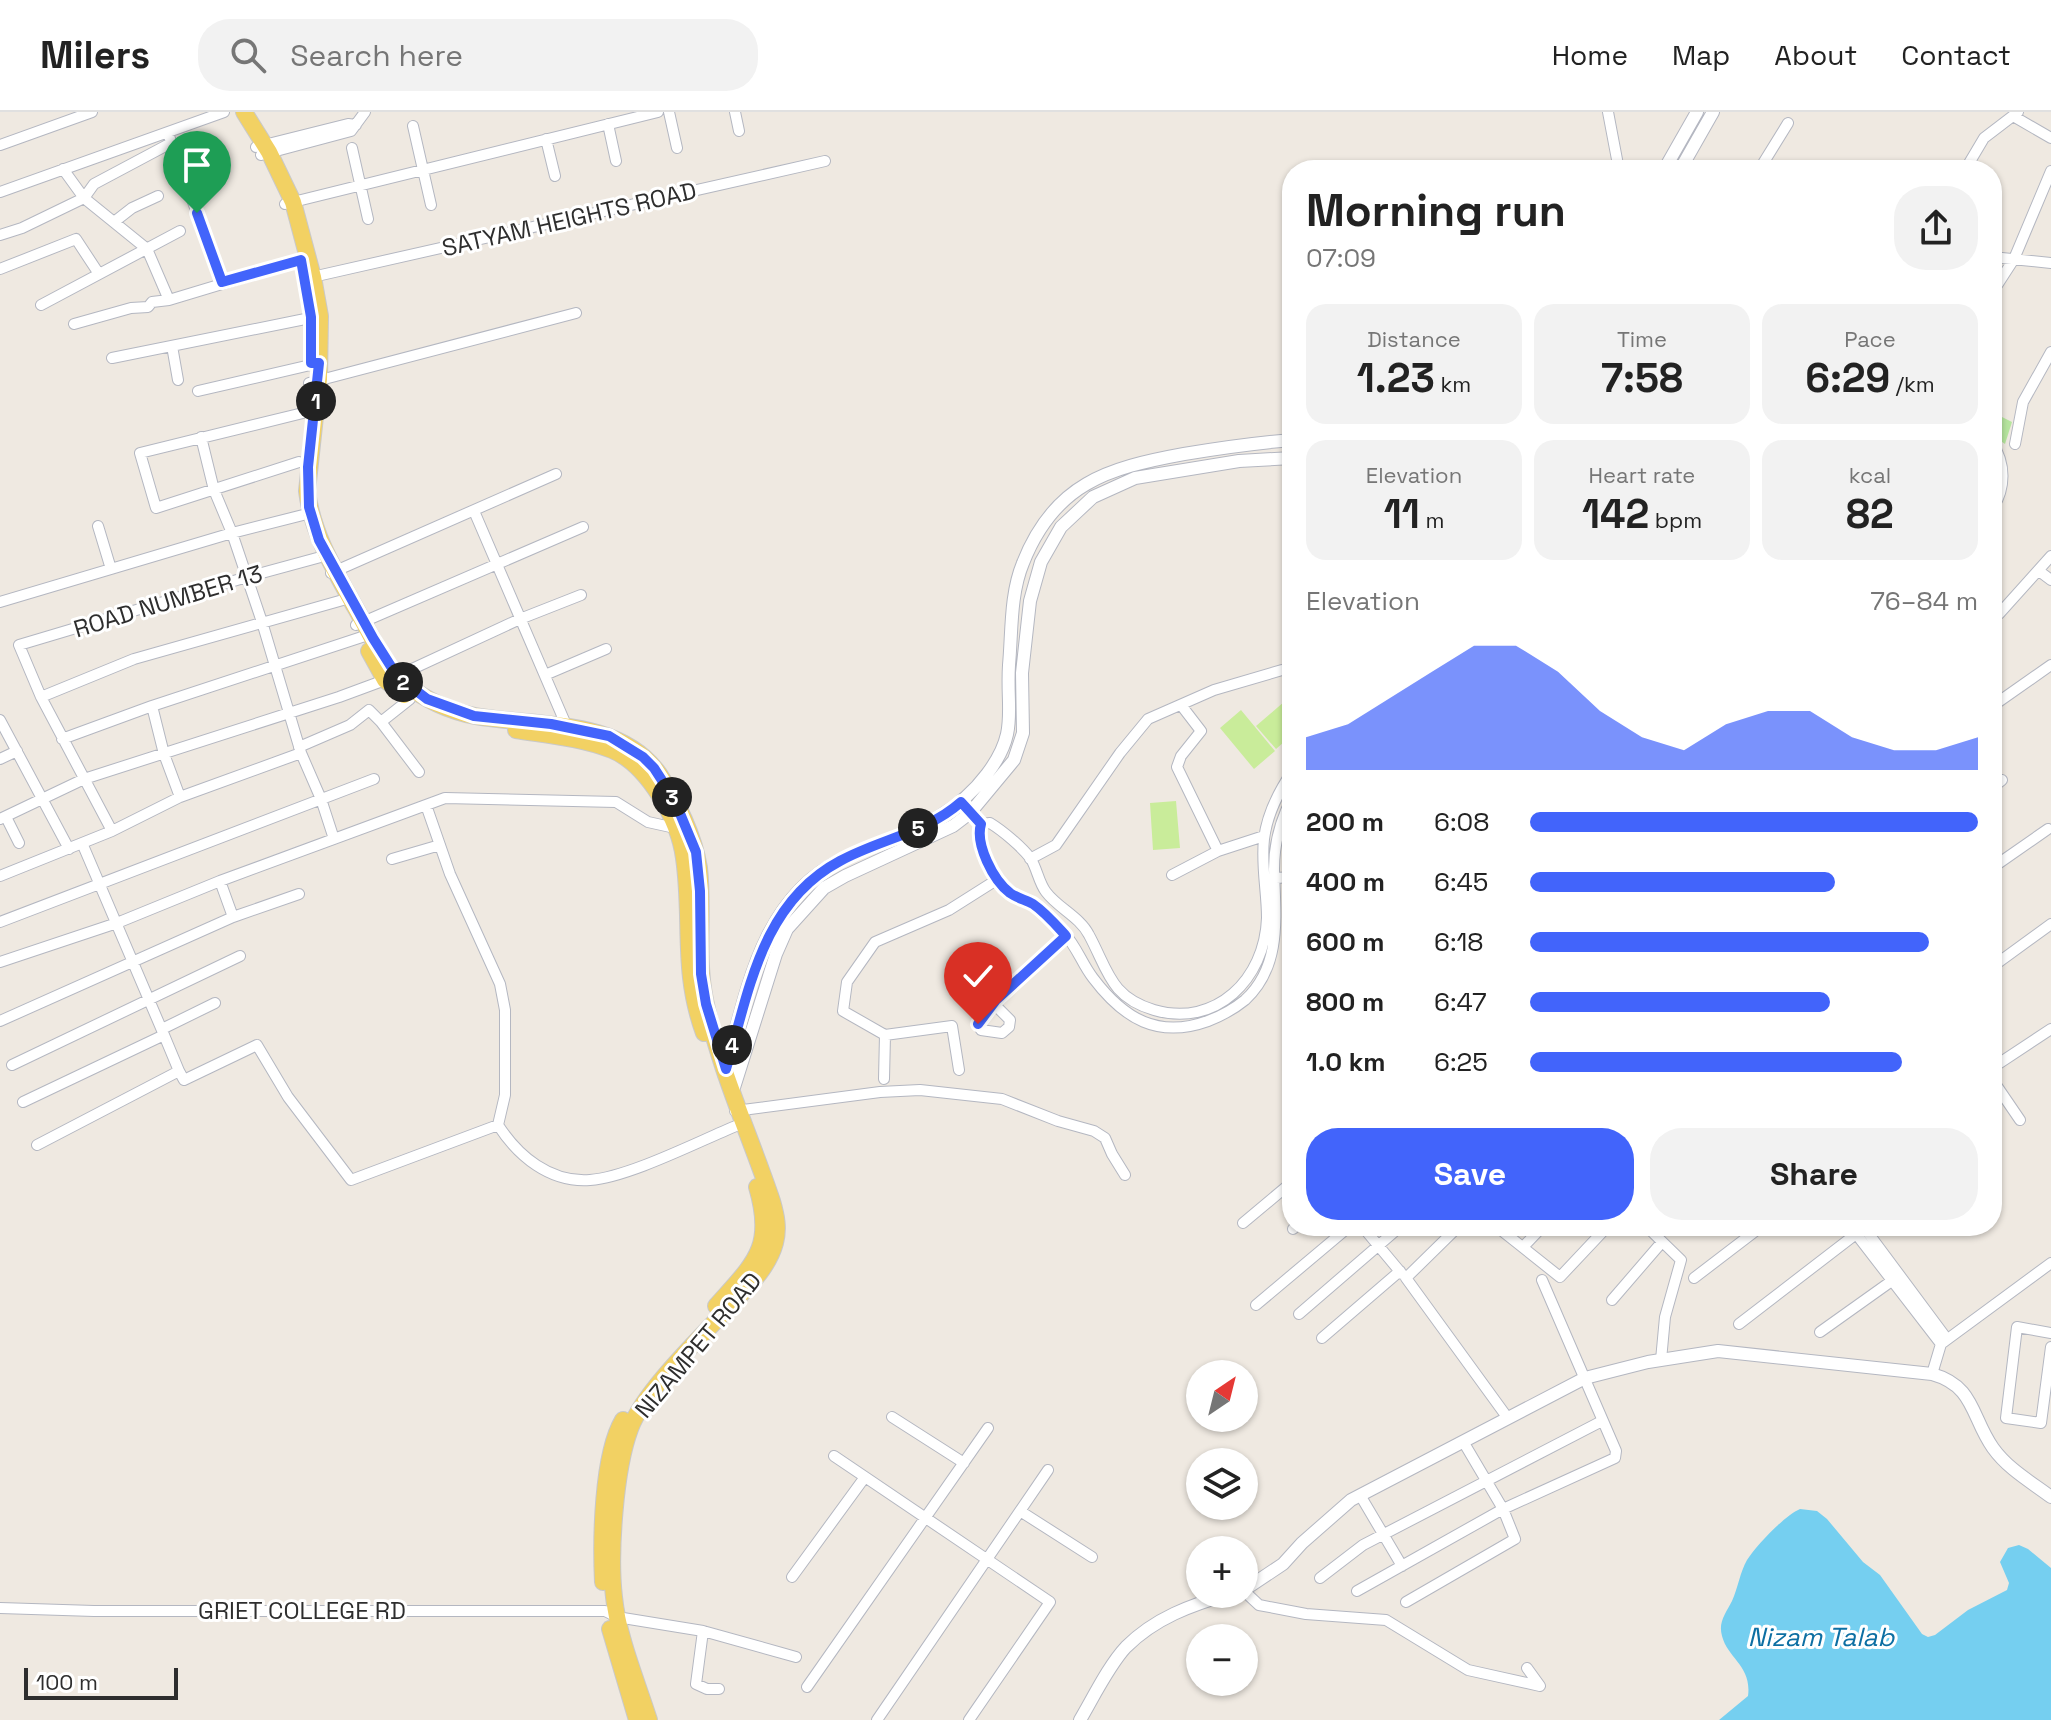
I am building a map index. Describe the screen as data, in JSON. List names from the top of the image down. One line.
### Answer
{"streets":{"main road":["NIZAMPET ROAD"],"street":["SATYAM HEIGHTS ROAD","ROAD NUMBER 13","GRIET COLLEGE RD"]},"crossings":[["SATYAM HEIGHTS ROAD","NIZAMPET ROAD"],["ROAD NUMBER 13","NIZAMPET ROAD"],["NIZAMPET ROAD","GRIET COLLEGE RD"]],"water":["Nizam Talab"],"scale_bar":"100 m","north":"top right","page":{"header":"Milers","search":"Search here","nav":["Home","Map","About","Contact"],"heading":["Morning run","07:09"],"stats":[["Distance","1.23 km"],["Time","7:58"],["Pace","6:29 /km"],["Elevation","11 m"],["Heart rate","142 bpm"],["kcal","82"]],"pins":["1","2","3","5","4"],"chart":["Elevation","76–84 m"],"list":[{"name":"200 m","note":"6:08"},{"name":"400 m","note":"6:45"},{"name":"600 m","note":"6:18"},{"name":"800 m","note":"6:47"},{"name":"1.0 km","note":"6:25"}],"buttons":["Save","Share"],"map_buttons":["+","−"],"scale":"100 m"}}
